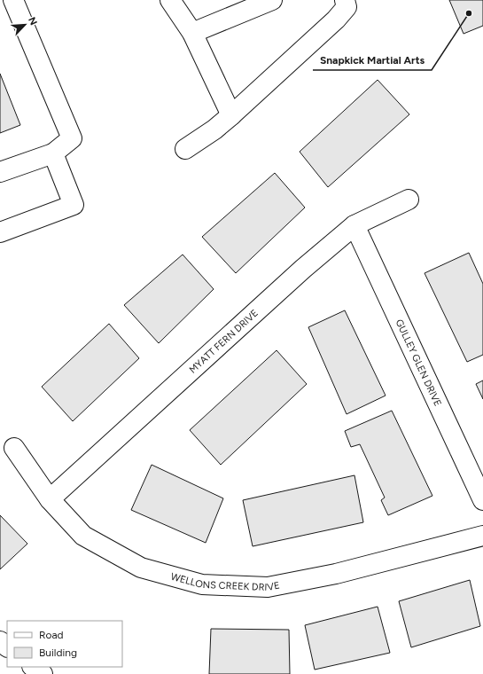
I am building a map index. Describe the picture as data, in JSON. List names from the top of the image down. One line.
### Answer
{"streets":{"street":["MYATT FERN DRIVE","GULLEY GLEN DRIVE","WELLONS CREEK DRIVE"]},"crossings":[["MYATT FERN DRIVE","GULLEY GLEN DRIVE"],["MYATT FERN DRIVE","WELLONS CREEK DRIVE"]],"places":["Snapkick Martial Arts"],"legend":["Road","Building"],"north":"top right"}
